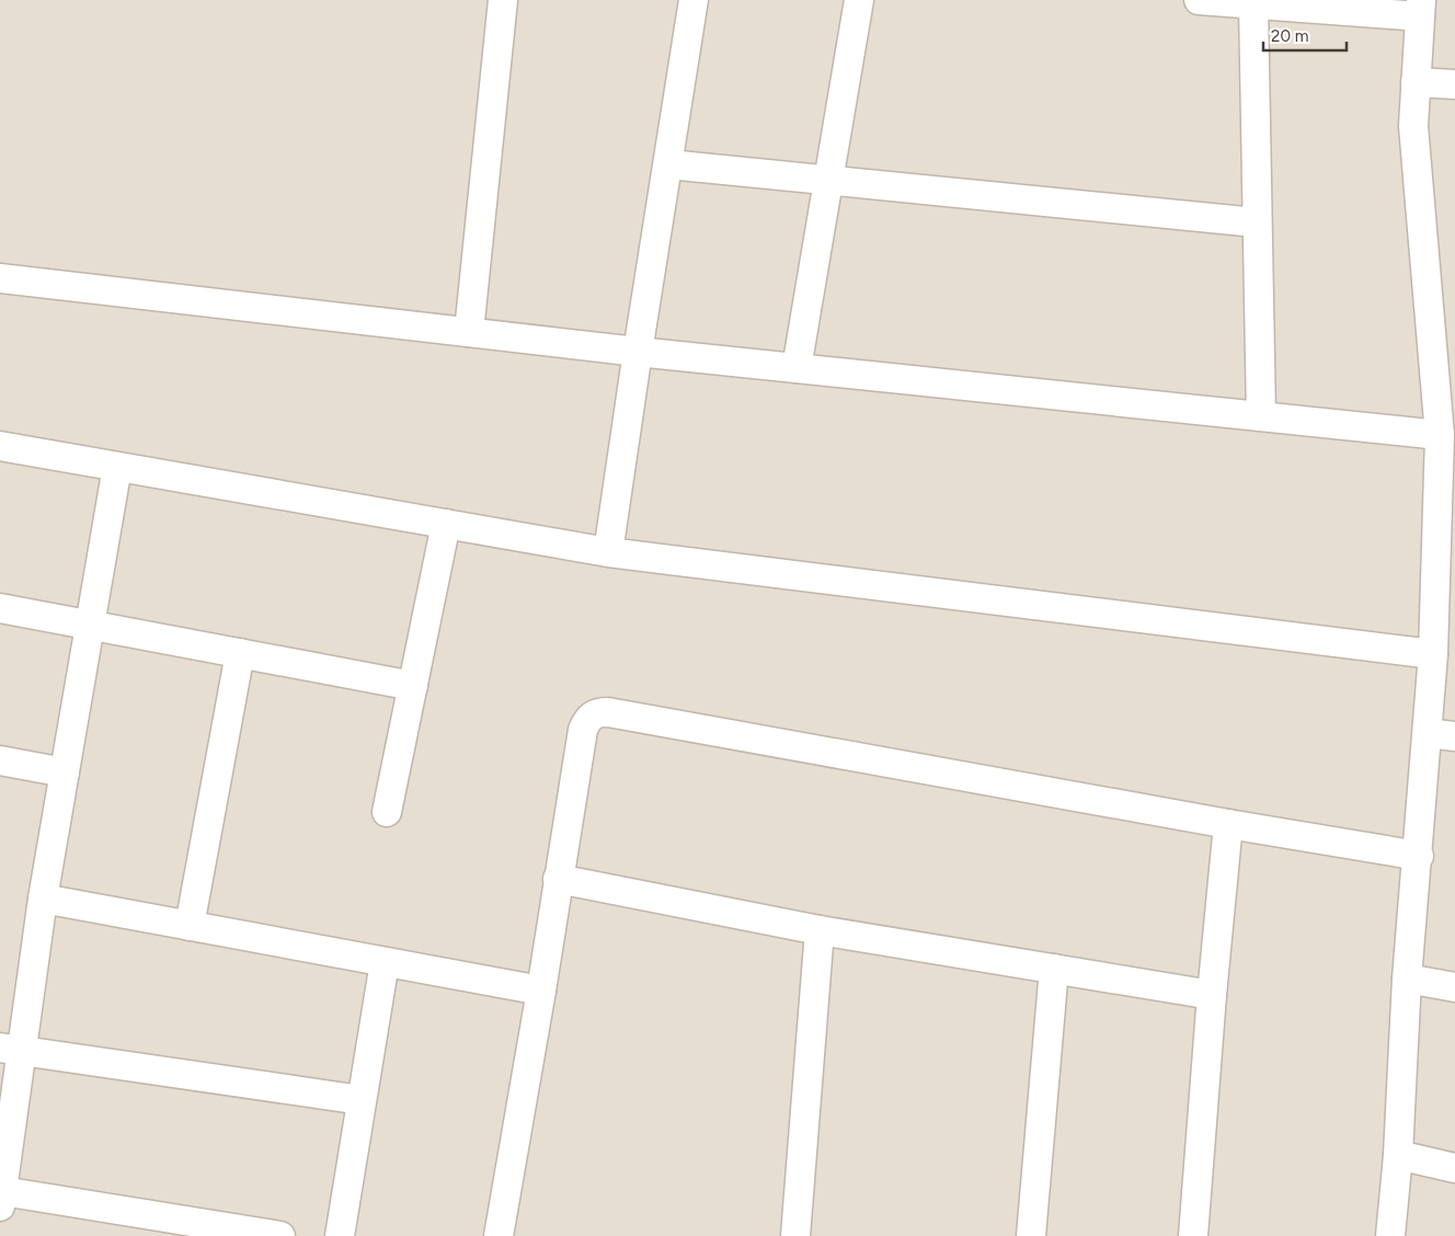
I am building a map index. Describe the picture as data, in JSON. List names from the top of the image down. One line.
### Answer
{"scale_bar":"20 m"}
